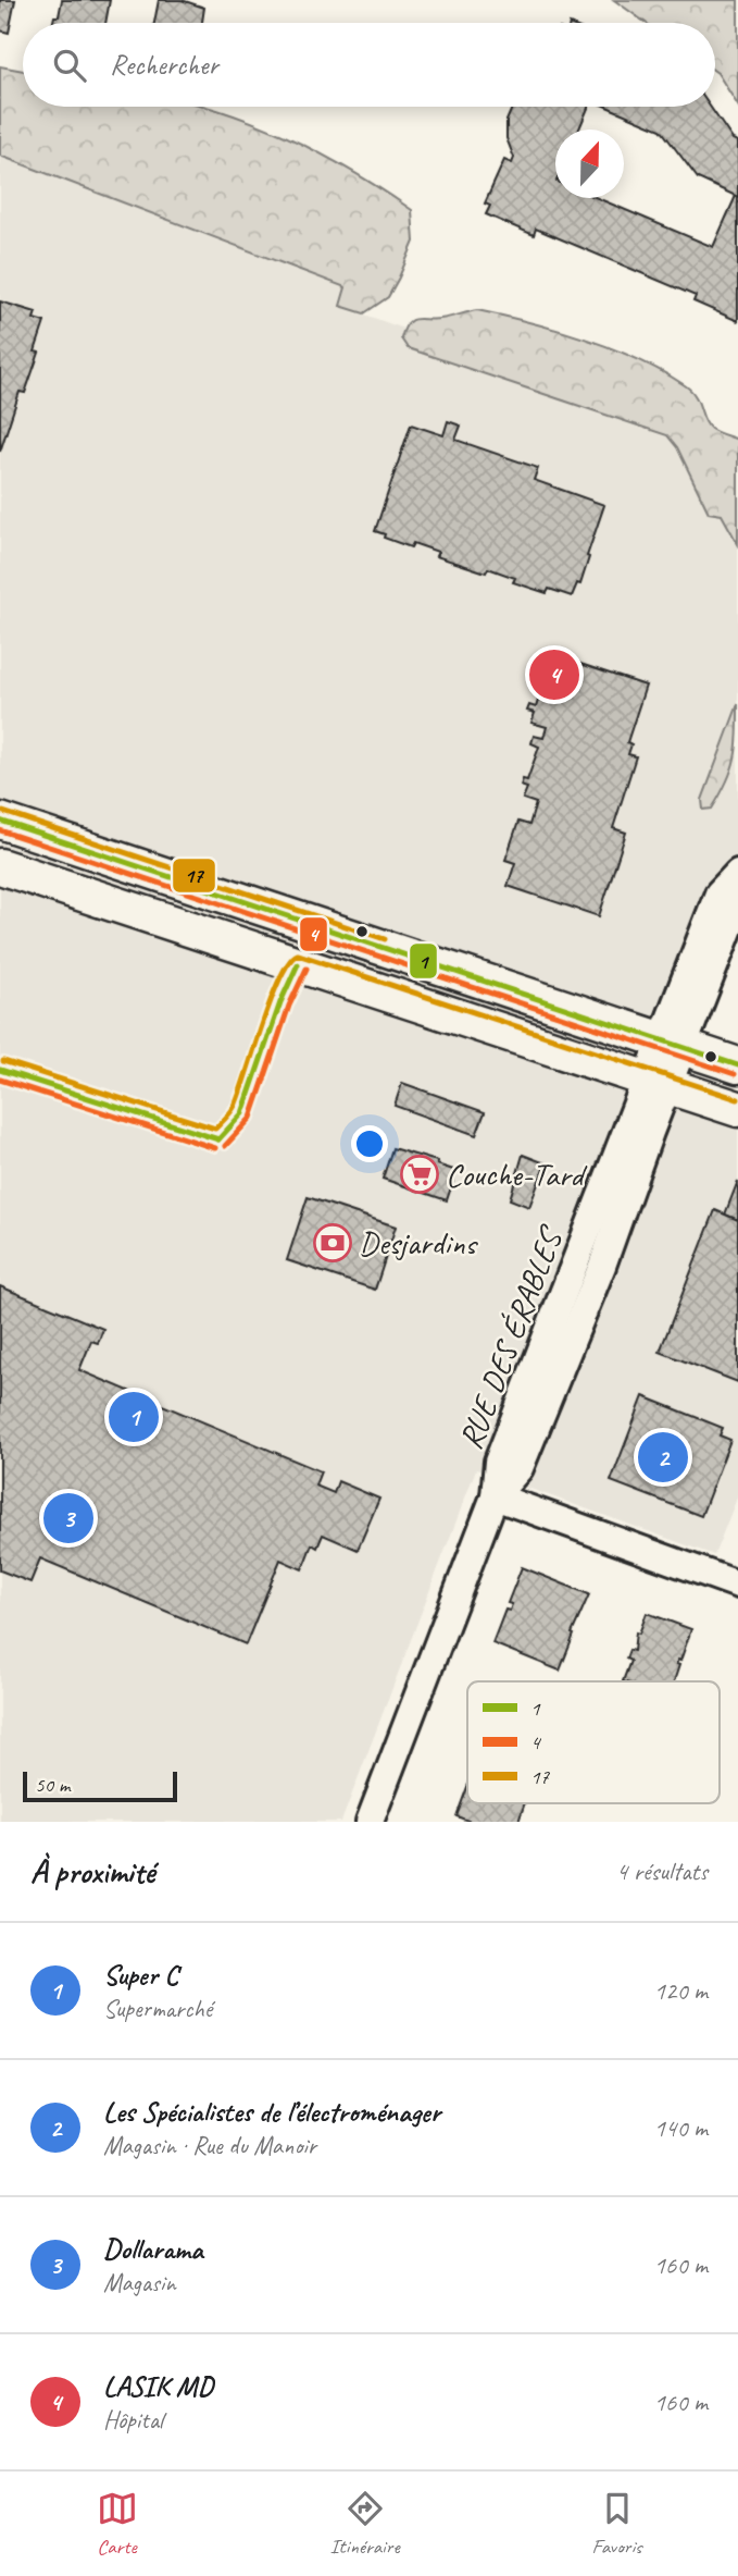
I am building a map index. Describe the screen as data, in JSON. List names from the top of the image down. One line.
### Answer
{"streets":{"street":["RUE DES ÉRABLES"]},"places":{"supermarket":["Couche-Tard"],"bank":["Desjardins"]},"lines":["transit line 17","transit line 1","transit line 4"],"legend":["1","4","17"],"scale_bar":"50 m","north":"top","page":{"search":"Rechercher","pins":["4","1","2","3"],"scale":"50 m","heading":["À proximité","4 résultats"],"list":[{"mark":"1","name":"Super C","note":"Supermarché","value":"120 m"},{"mark":"2","name":"Les Spécialistes de l’électroménager","note":"Magasin · Rue du Manoir","value":"140 m"},{"mark":"3","name":"Dollarama","note":"Magasin","value":"160 m"},{"mark":"4","name":"LASIK MD","note":"Hôpital","value":"160 m"}],"nav":["Carte","Itinéraire","Favoris"]}}
